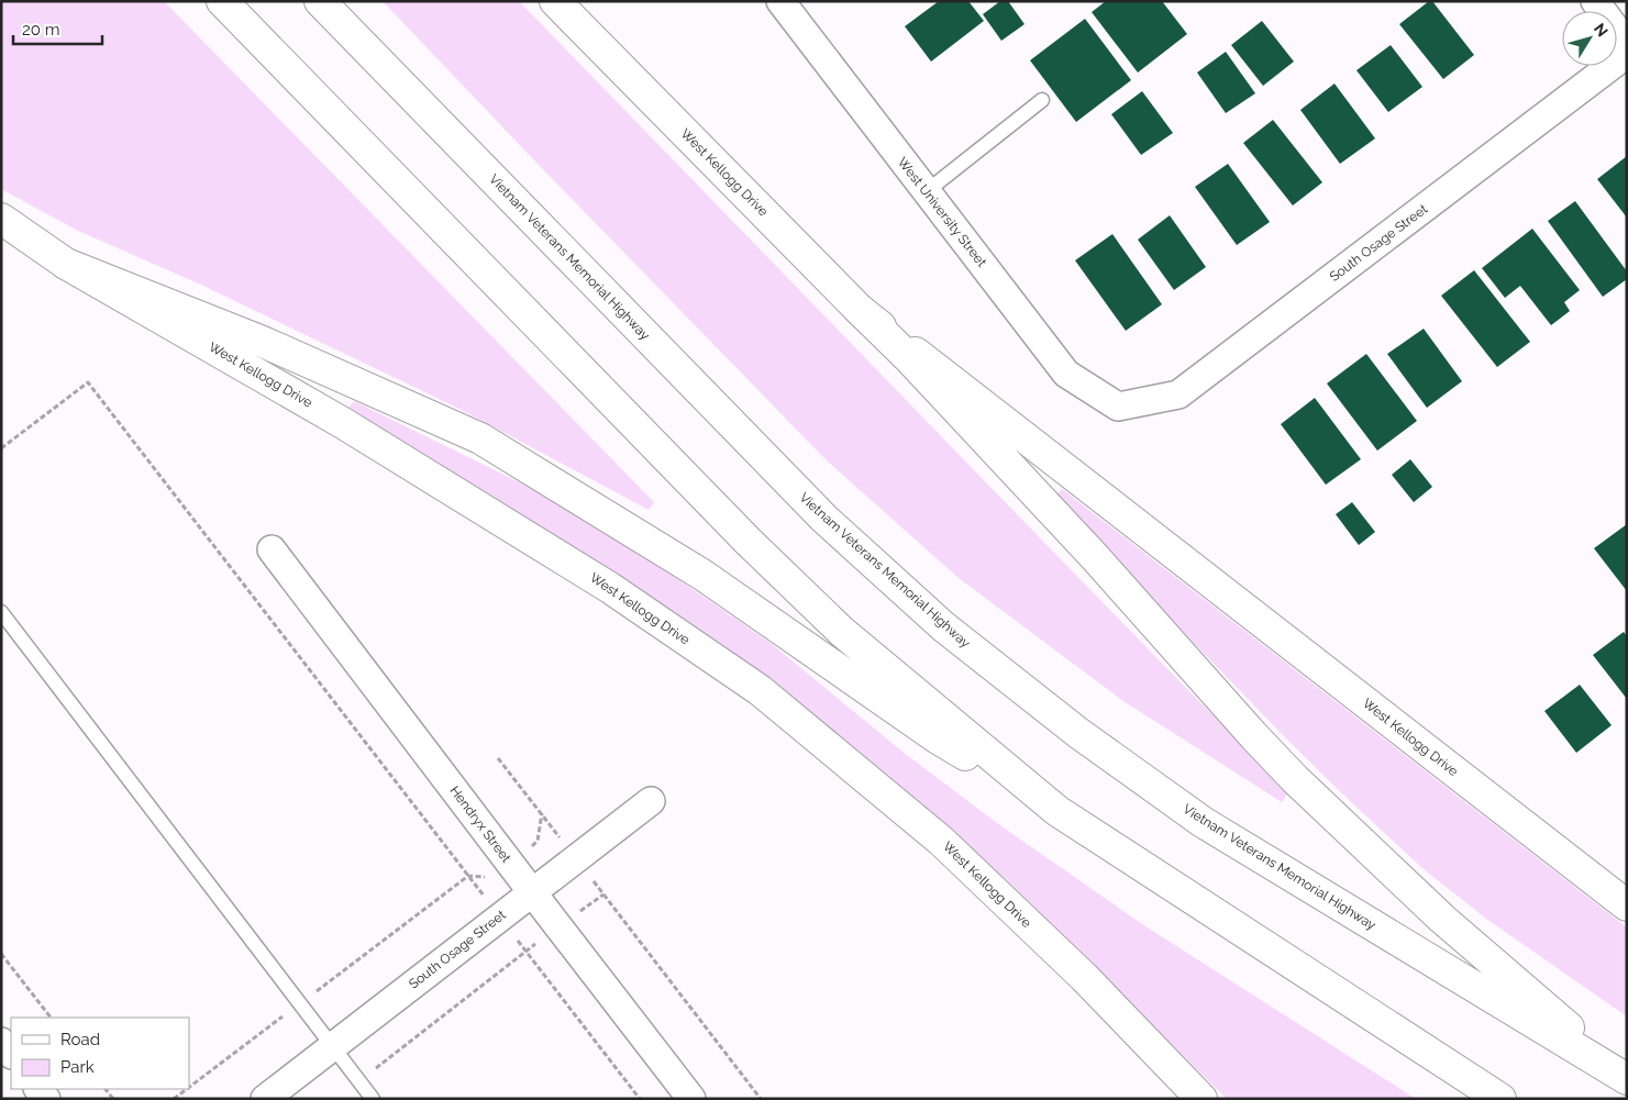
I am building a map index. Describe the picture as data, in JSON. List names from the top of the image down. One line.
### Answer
{"streets":{"main road":["West Kellogg Drive","Vietnam Veterans Memorial Highway"],"street":["West University Street","South Osage Street","Hendryx Street"]},"crossings":[["West University Street","South Osage Street"],["South Osage Street","Hendryx Street"]],"legend":["Road","Park"],"scale_bar":"20 m","north":"top right"}
